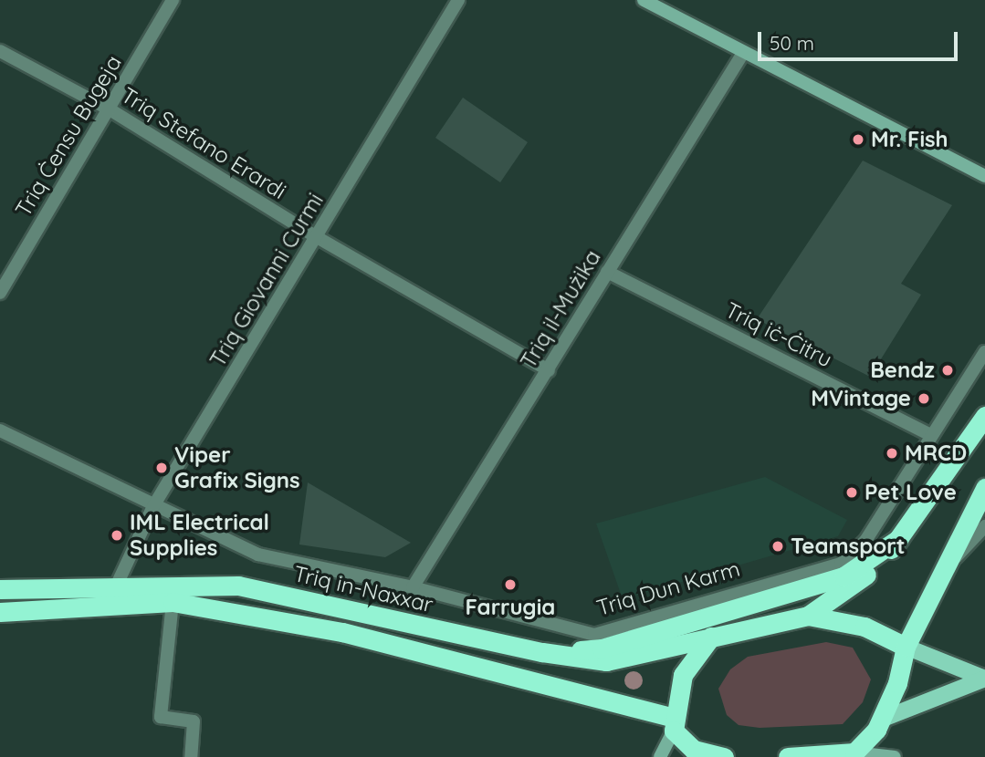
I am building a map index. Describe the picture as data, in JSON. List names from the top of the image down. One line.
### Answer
{"streets":{"highway":["Triq in-Naxxar"],"street":["Triq Ċensu Bugeja","Triq Stefano Erardi","Triq Giovanni Curmi","Triq il-Mużika","Triq iċ-Ċitru","Triq Dun Karm"]},"crossings":[["Triq Ċensu Bugeja","Triq Stefano Erardi"],["Triq Stefano Erardi","Triq Giovanni Curmi"],["Triq Stefano Erardi","Triq il-Mużika"],["Triq Giovanni Curmi","Triq Dun Karm"],["Triq Giovanni Curmi","Triq in-Naxxar"],["Triq il-Mużika","Triq iċ-Ċitru"],["Triq il-Mużika","Triq Dun Karm"],["Triq iċ-Ċitru","Triq Dun Karm"]],"places":["Mr. Fish","Bendz","MVintage","MRCD","Viper Grafix Signs","Pet Love","IML Electrical Supplies","Teamsport","Farrugia"],"scale_bar":"50 m"}
